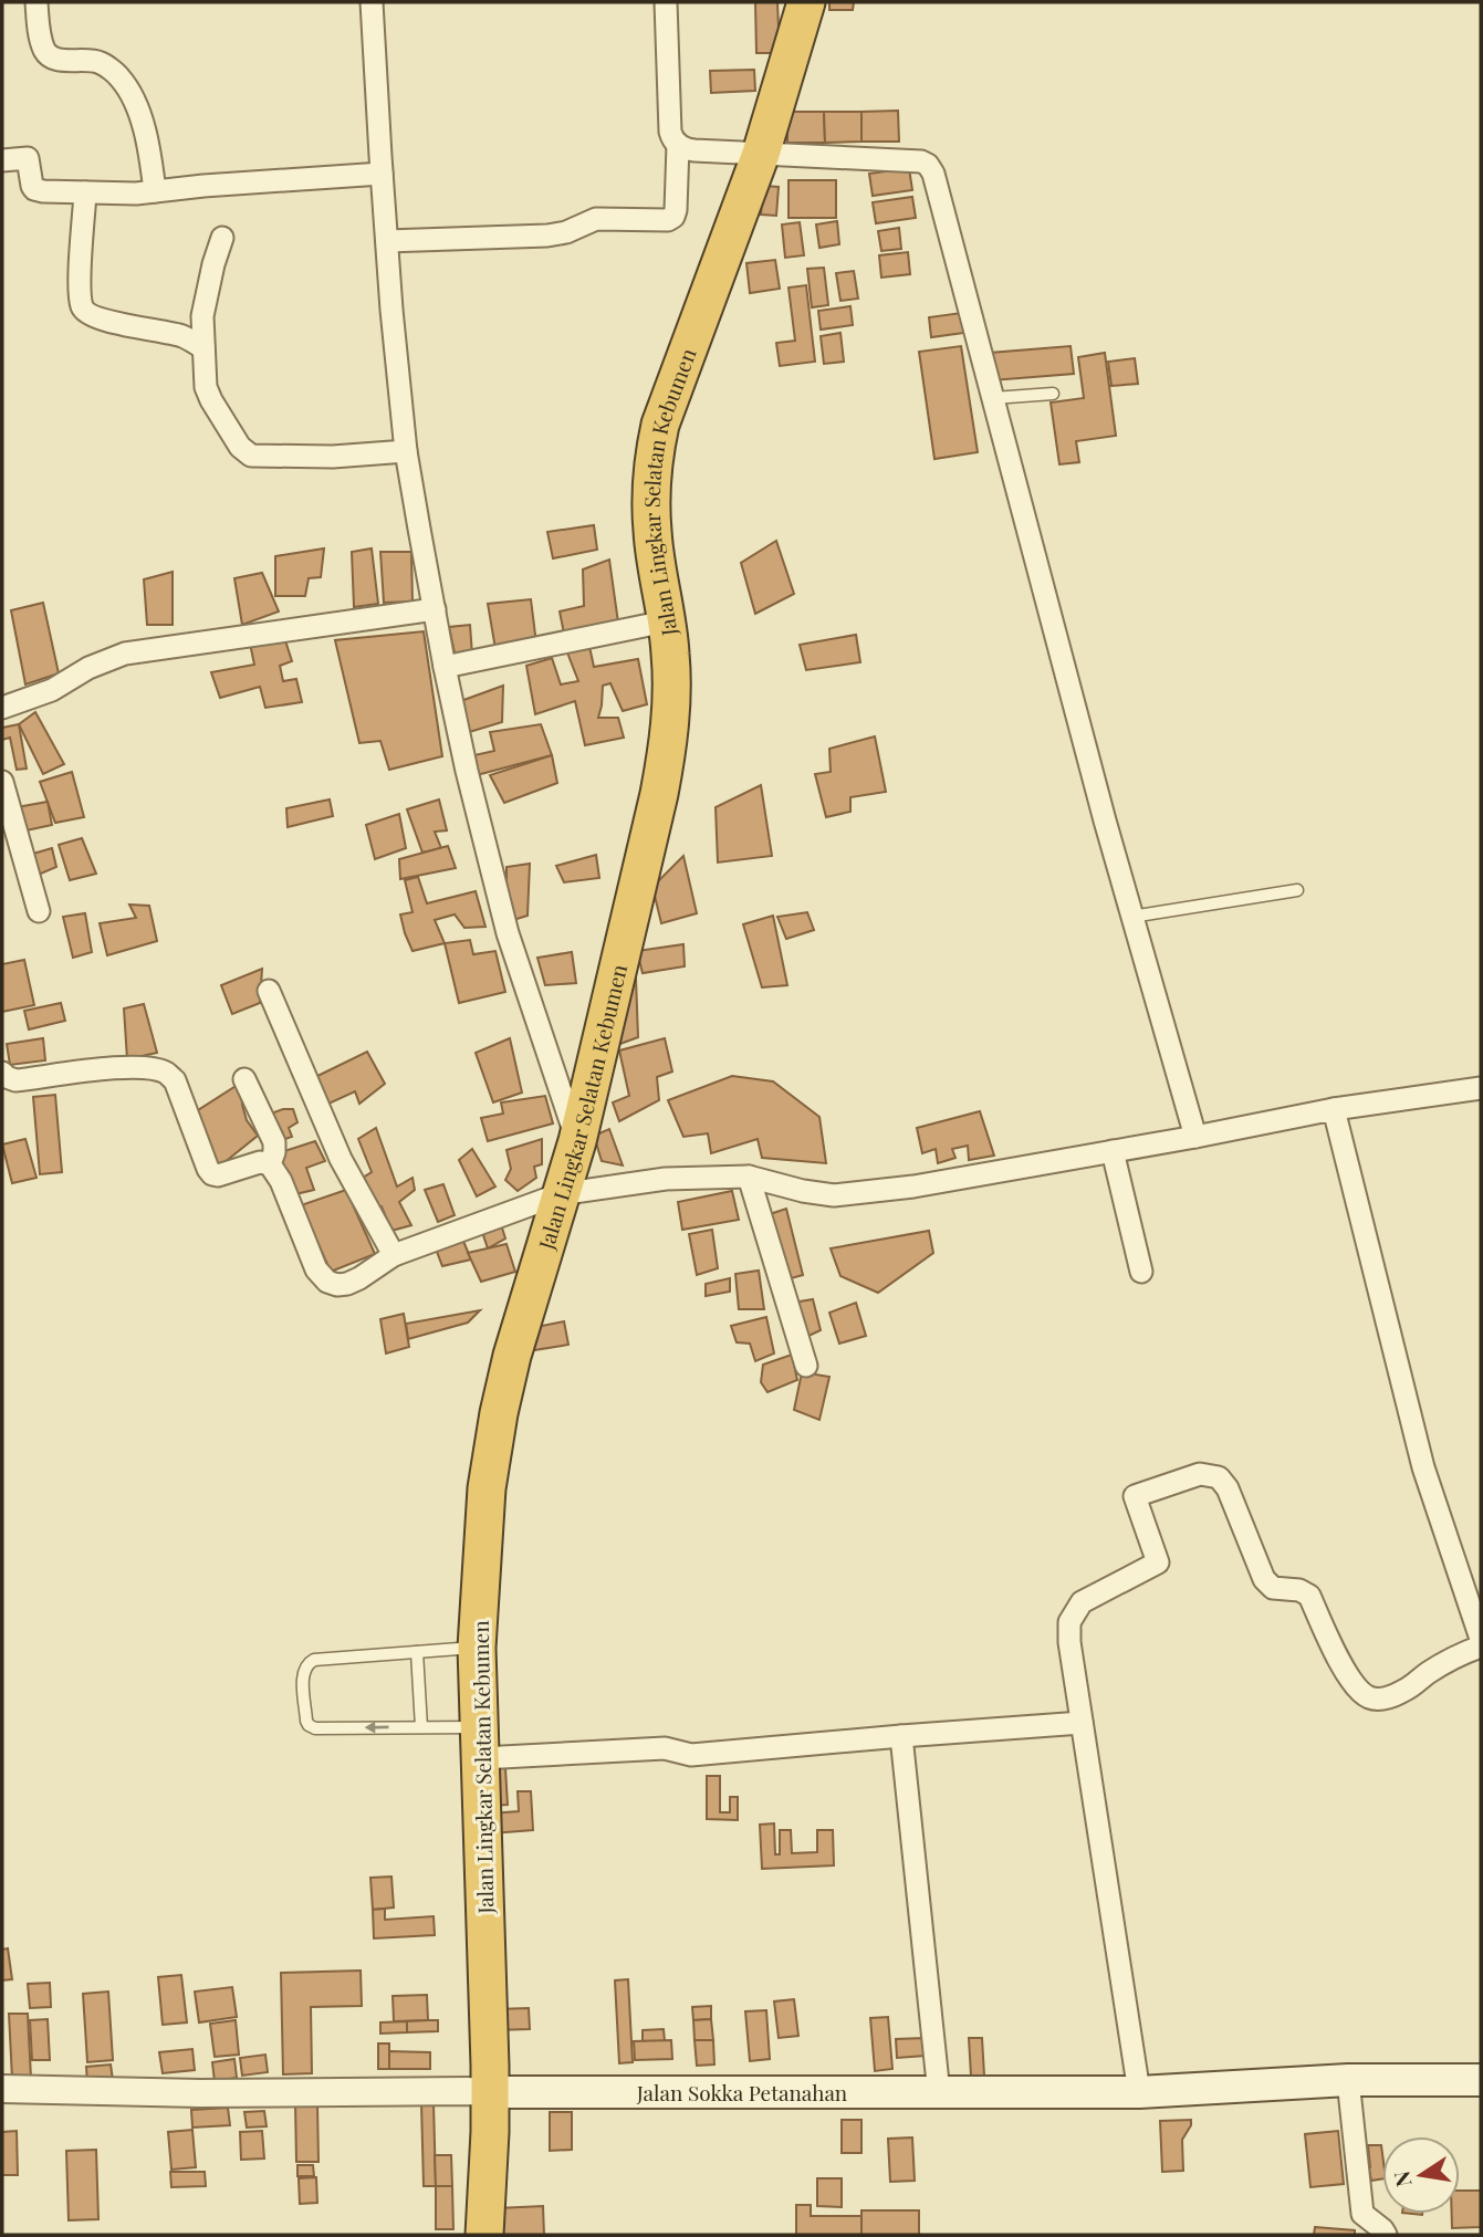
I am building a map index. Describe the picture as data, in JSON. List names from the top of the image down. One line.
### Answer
{"streets":{"highway":["Jalan Lingkar Selatan Kebumen"],"main road":["Jalan Sokka Petanahan"]},"crossings":[["Jalan Lingkar Selatan Kebumen","Jalan Sokka Petanahan"]],"north":"left"}
